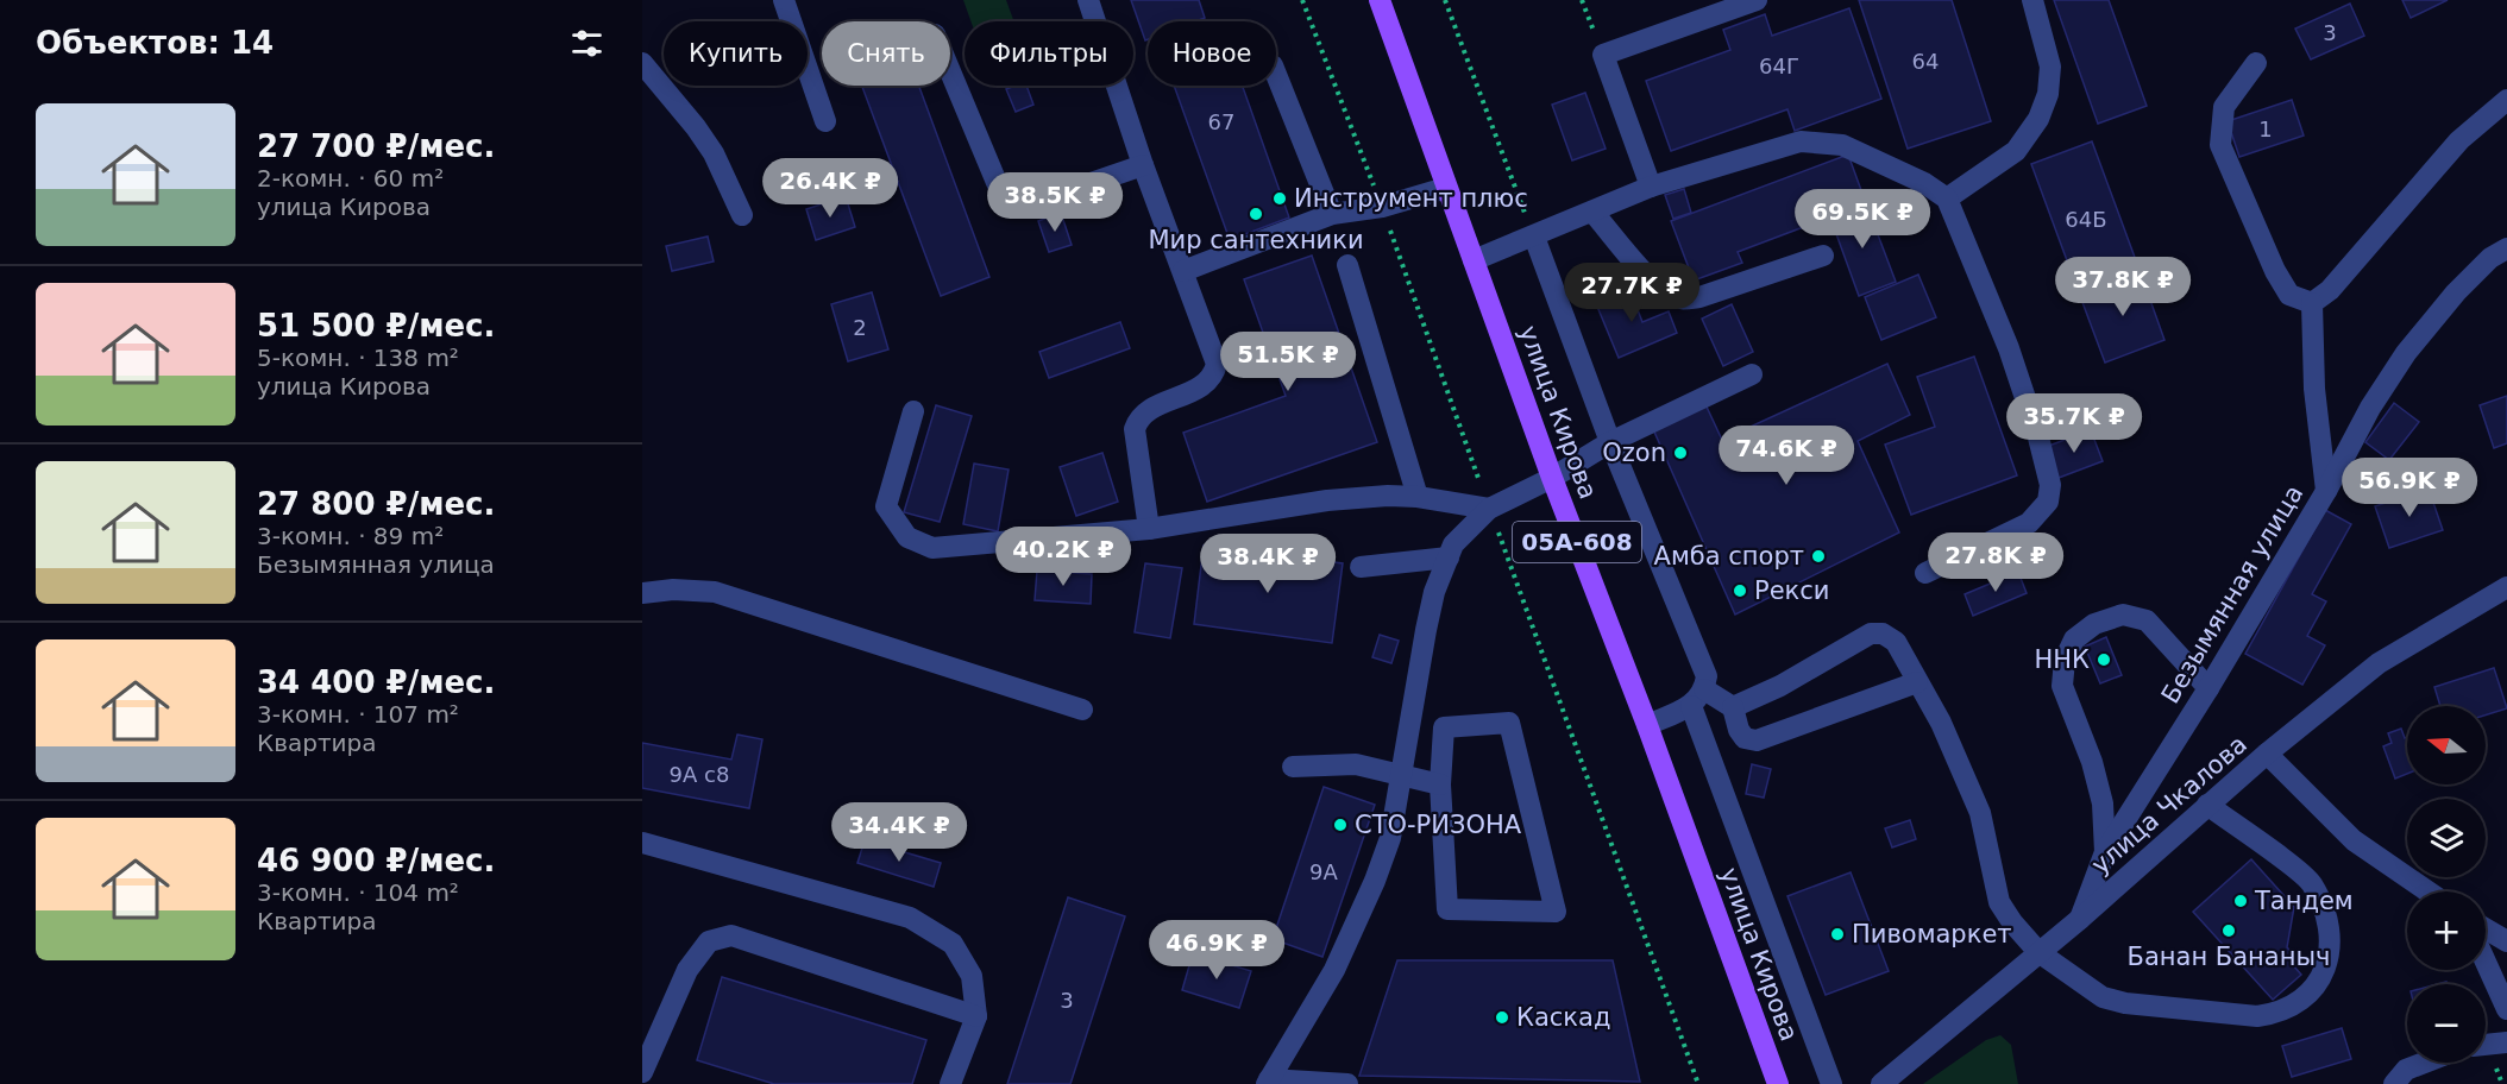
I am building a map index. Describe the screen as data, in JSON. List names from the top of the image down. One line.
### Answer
{"streets":{"main road":["улица Кирова","05А-608"],"street":["Безымянная улица","улица Чкалова"]},"crossings":[["Безымянная улица","улица Чкалова"]],"places":["Инструмент плюс","Мир сантехники","Ozon","Амба спорт","Рекси","ННК","СТО-РИЗОНА","Тандем","Банан Бананыч","Пивомаркет","Каскад"],"house_numbers":["3","64","64Г","67","1","64Б","2","9А с8","9А","3"],"north":"left","page":{"heading":"Объектов: 14","chip":["Купить","Снять","Фильтры","Новое"],"list":[{"name":"27 700 ₽/мес.","note":"2-комн. · 60 m² · улица Кирова"},{"name":"51 500 ₽/мес.","note":"5-комн. · 138 m² · улица Кирова"},{"name":"27 800 ₽/мес.","note":"3-комн. · 89 m² · Безымянная улица"},{"name":"34 400 ₽/мес.","note":"3-комн. · 107 m² · Квартира"},{"name":"46 900 ₽/мес.","note":"3-комн. · 104 m² · Квартира"}],"price":["26.4K ₽","38.5K ₽","69.5K ₽","37.8K ₽","27.7K ₽","51.5K ₽","35.7K ₽","74.6K ₽","56.9K ₽","40.2K ₽","27.8K ₽","38.4K ₽","34.4K ₽","46.9K ₽"],"map_buttons":["+","−"]}}
